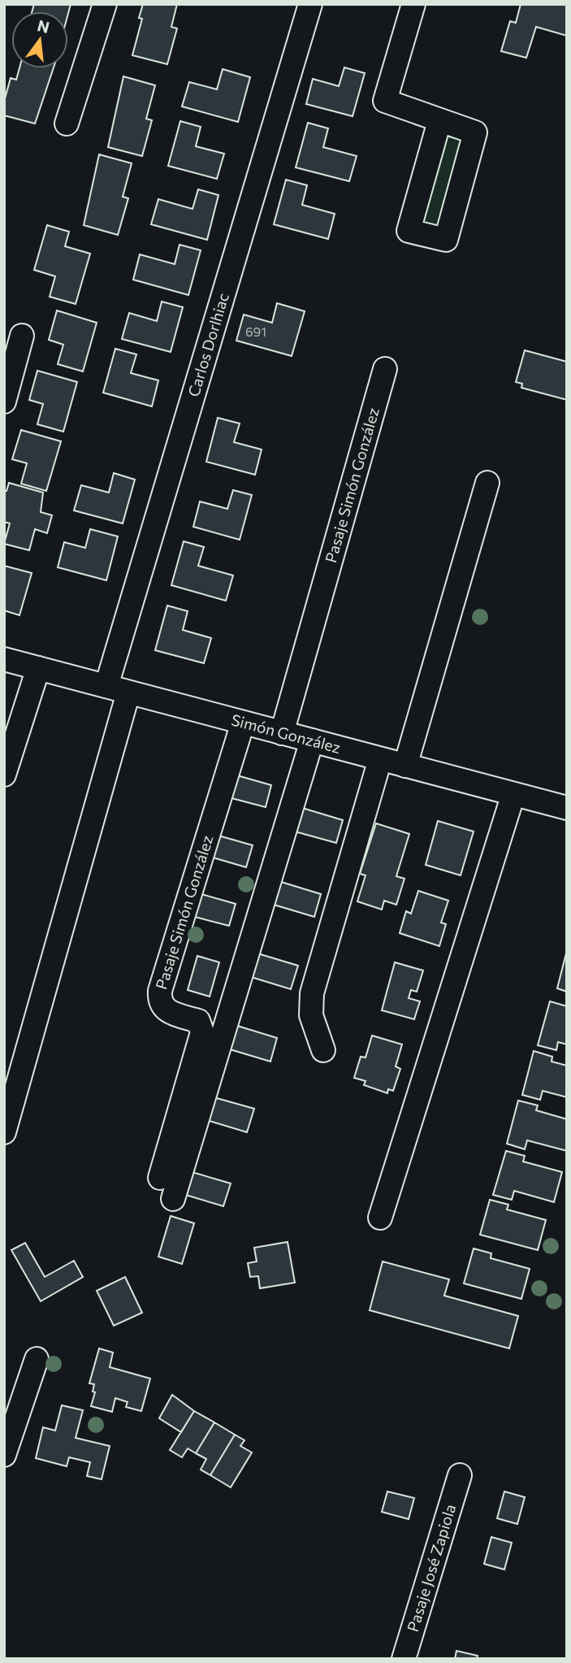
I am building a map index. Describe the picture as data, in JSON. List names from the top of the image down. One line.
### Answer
{"streets":{"street":["Carlos Dorlhiac","Pasaje Simón González","Simón González","Pasaje José Zapiola"]},"crossings":[["Carlos Dorlhiac","Simón González"],["Pasaje Simón González","Simón González"]],"house_numbers":["691"],"north":"top"}
